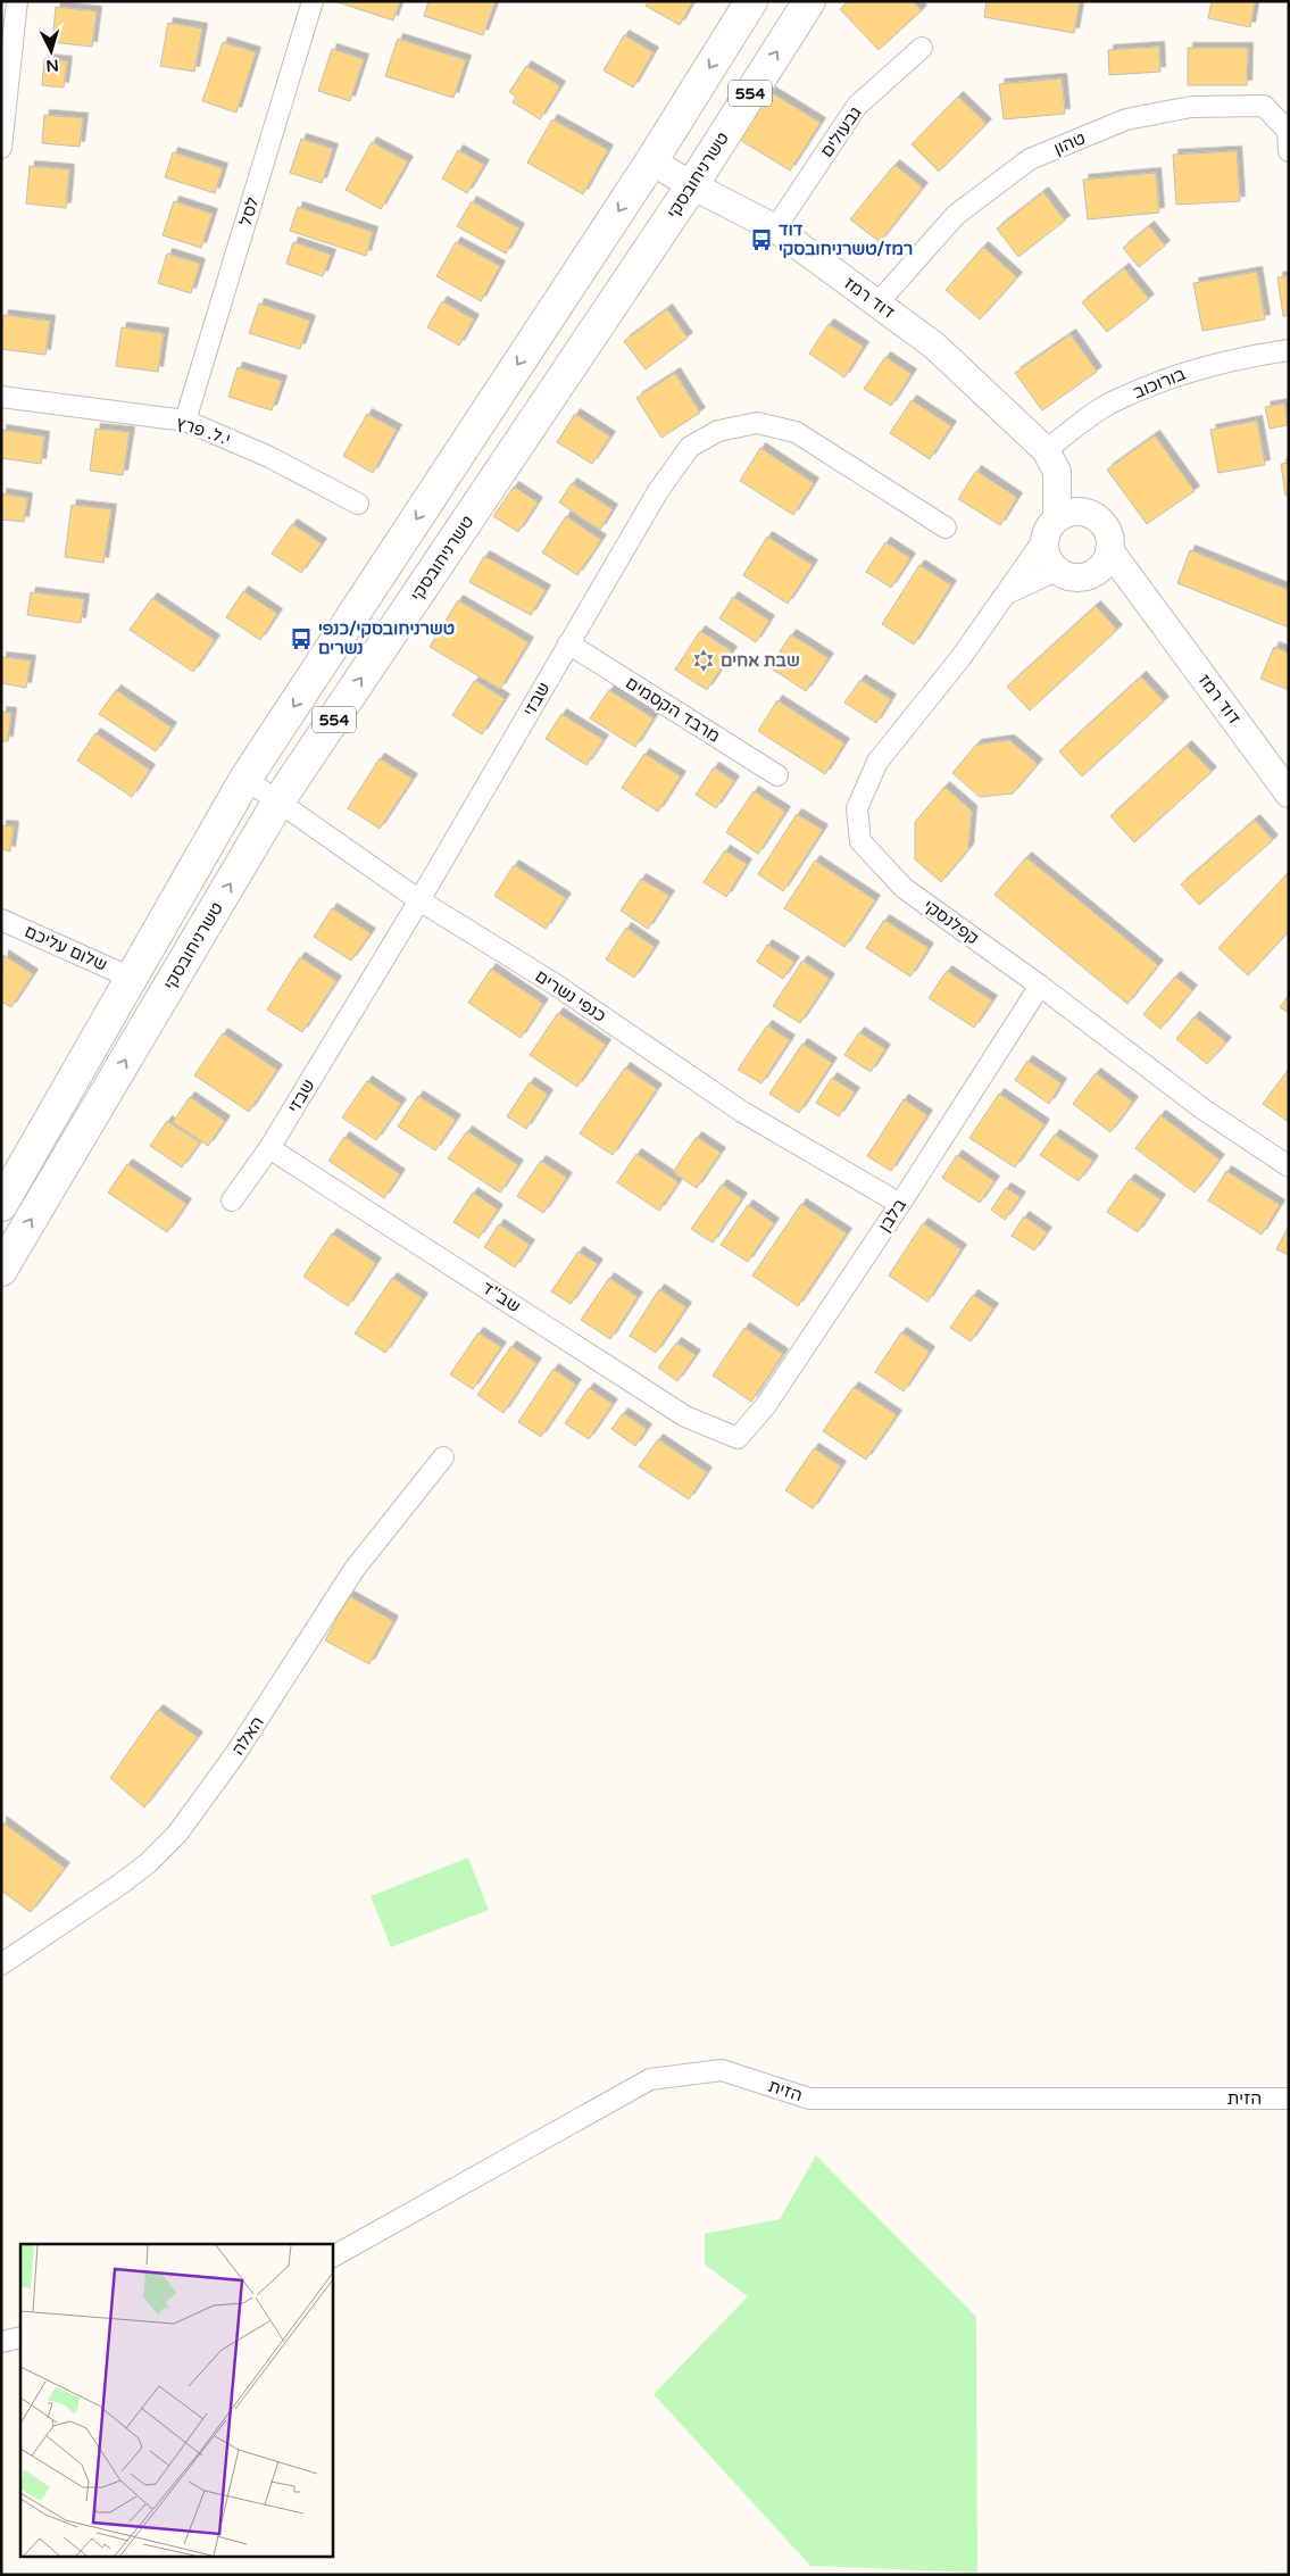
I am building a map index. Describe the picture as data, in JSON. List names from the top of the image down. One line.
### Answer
{"streets":{"main road":["554","טשרניחובסקי"],"street":["גבעולים","טהון","לסל","דוד רמז","בורוכוב","י.ל. פרץ","שבזי","מרבד הקסמים","קפלנסקי","שלום עליכם","כנפי נשרים","בלבן","שב''ד","האלה","הזית"]},"crossings":[["554","דוד רמז"],["554","שלום עליכם"],["554","כנפי נשרים"],["גבעולים","דוד רמז"],["טהון","דוד רמז"],["טשרניחובסקי","דוד רמז"],["טשרניחובסקי","כנפי נשרים"],["לסל","י.ל. פרץ"],["דוד רמז","בורוכוב"],["דוד רמז","קפלנסקי"],["שבזי","מרבד הקסמים"],["שבזי","כנפי נשרים"],["שבזי","שב''ד"],["קפלנסקי","בלבן"],["כנפי נשרים","בלבן"],["בלבן","שב''ד"]],"places":{"bus stop":["דוד רמז/טשרניחובסקי","טשרניחובסקי/כנפי נשרים"],"synagogue":["שבת אחים"]},"north":"bottom"}
